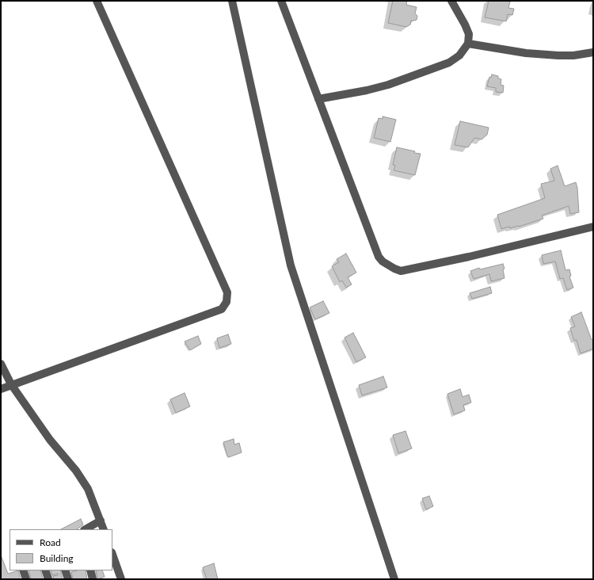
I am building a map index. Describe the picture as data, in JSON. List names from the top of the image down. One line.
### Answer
{"legend":["Road","Building"]}
